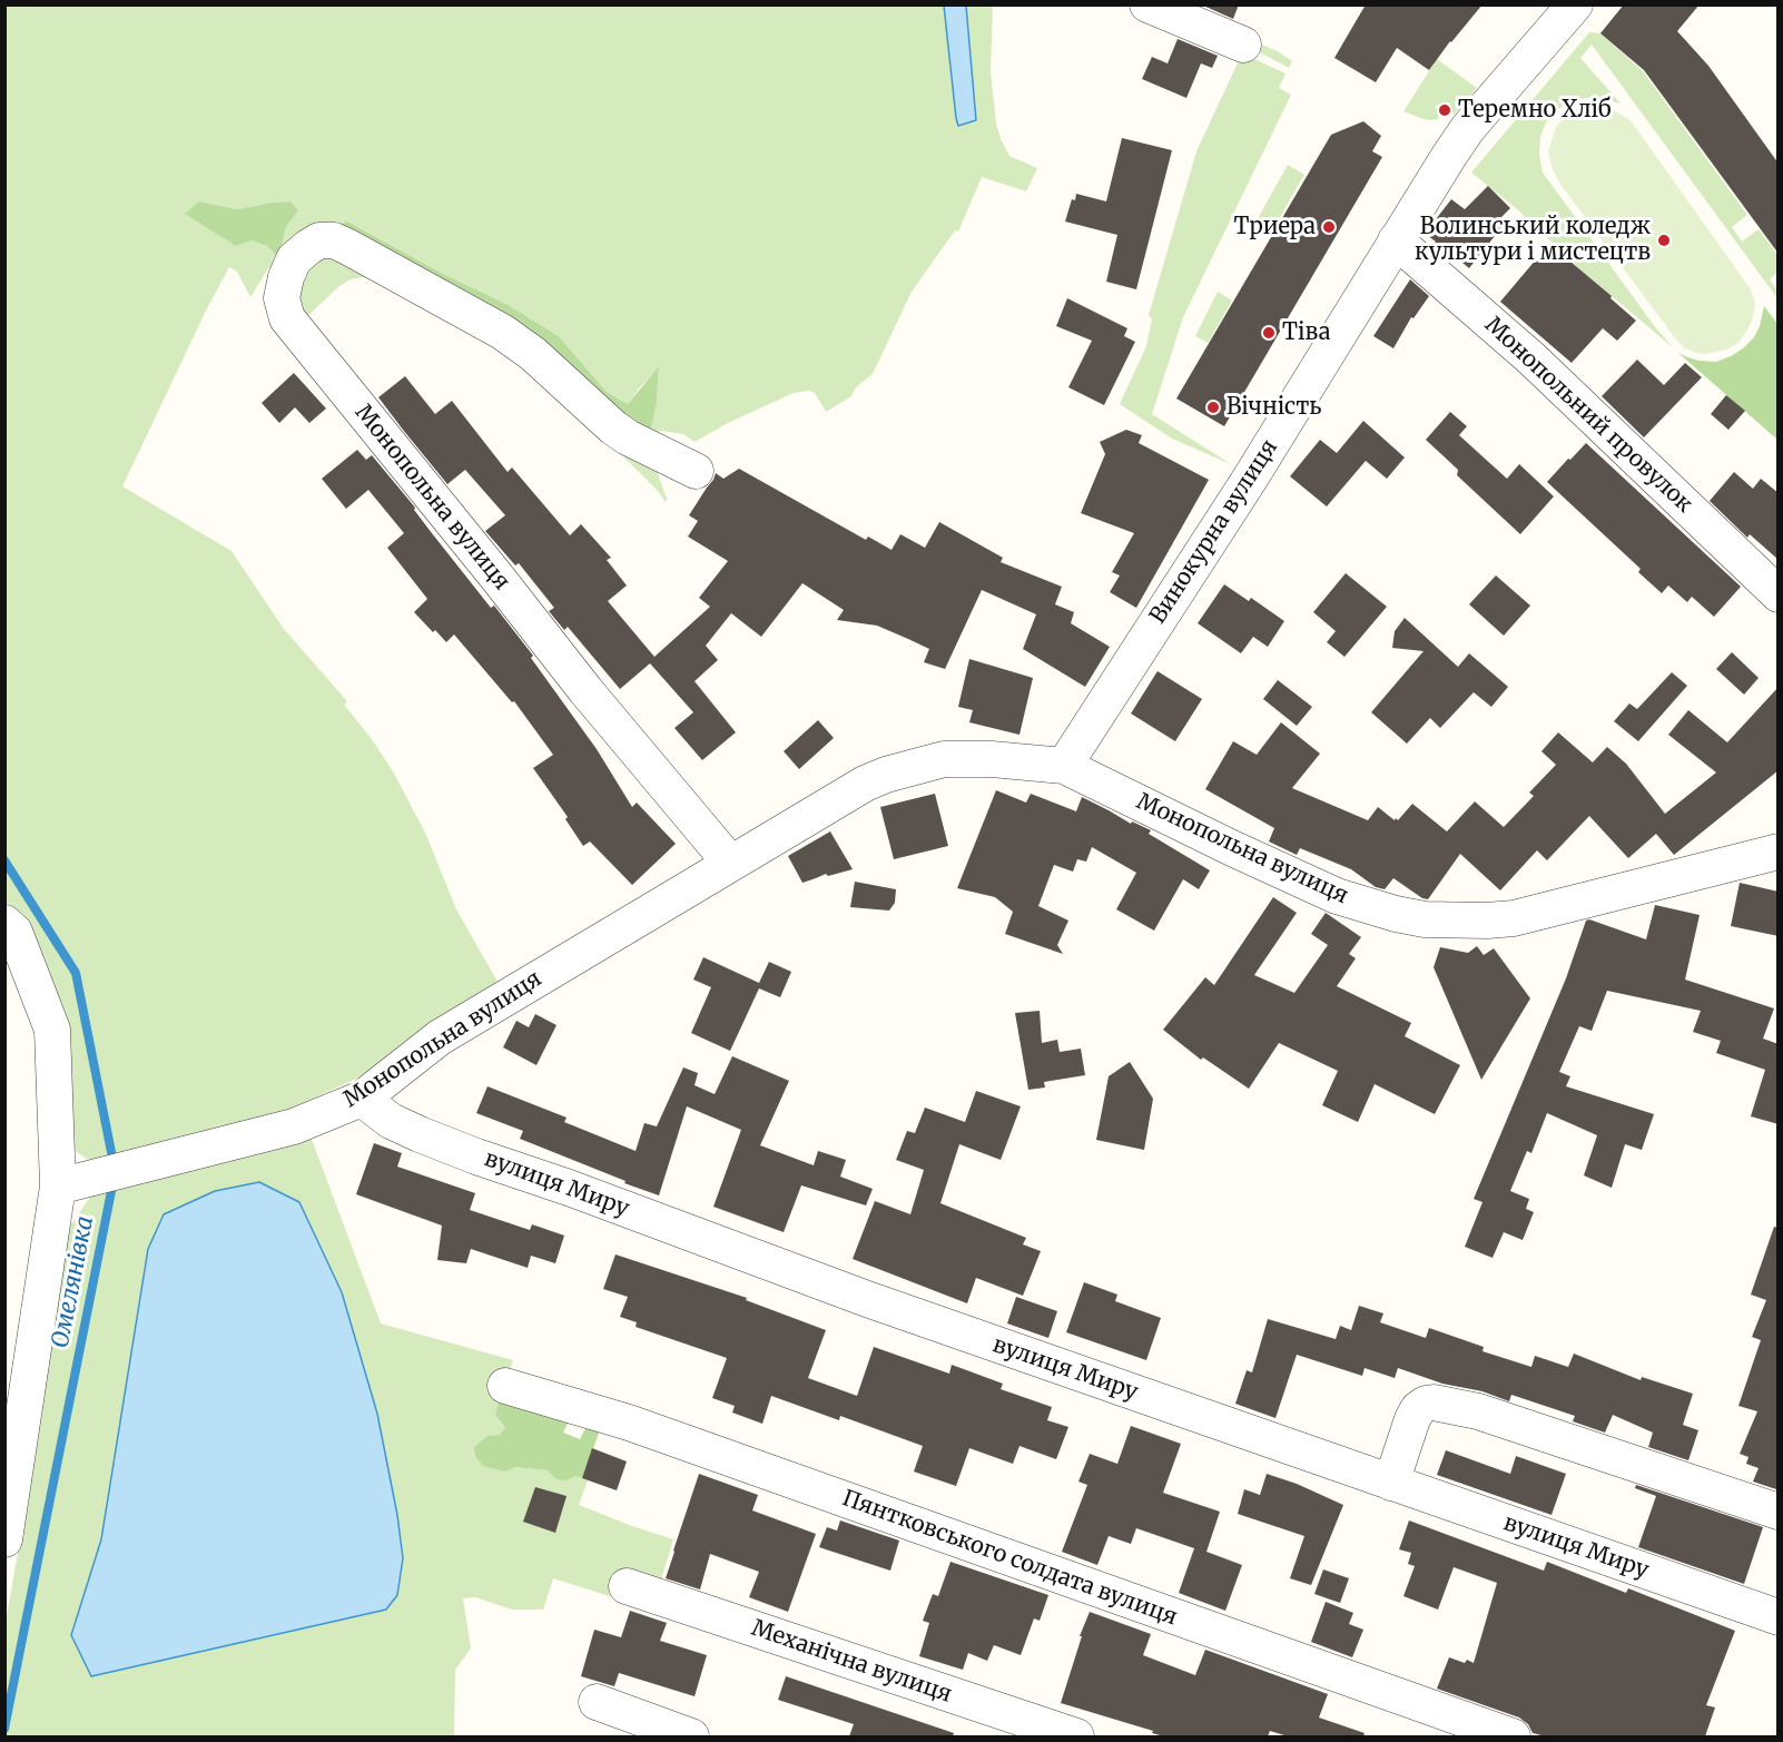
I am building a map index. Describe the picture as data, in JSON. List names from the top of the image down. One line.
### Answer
{"streets":{"street":["Монопольний провулок","Монопольна вулиця","Винокурна вулиця","вулиця Миру","Пянтковського солдата вулиця","Механічна вулиця"]},"crossings":[["Монопольний провулок","Винокурна вулиця"],["Монопольна вулиця","Винокурна вулиця"],["Монопольна вулиця","вулиця Миру"]],"water":["Омелянівка"],"places":["Теремно Хліб","Триера","Волинський коледж культури і мистецтв","Тіва","Вічність"]}
